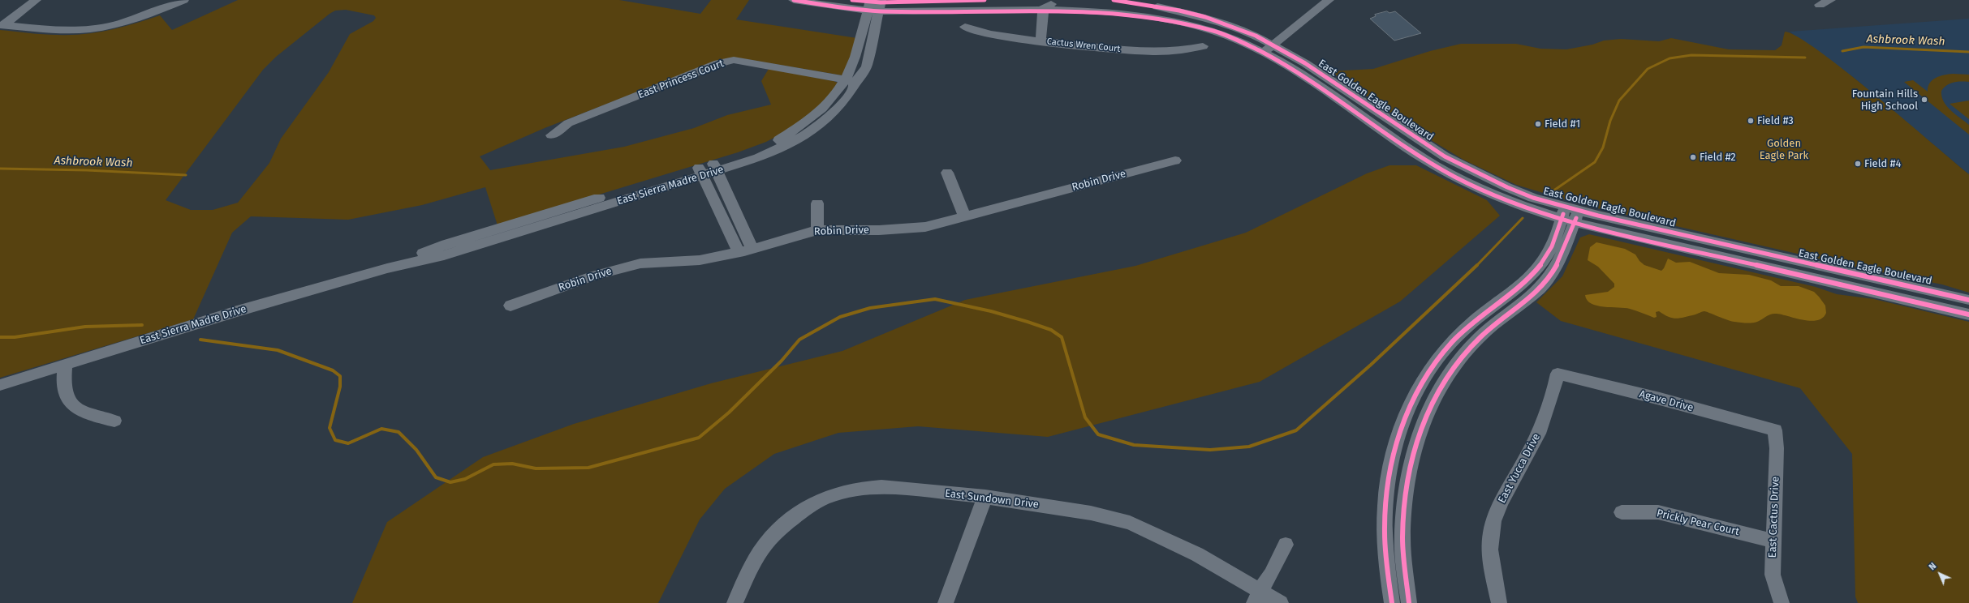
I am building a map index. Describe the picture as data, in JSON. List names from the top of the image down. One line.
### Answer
{"streets":{"street":["Cactus Wren Court","East Princess Court","East Golden Eagle Boulevard","Robin Drive","East Sierra Madre Drive","Agave Drive","East Yucca Drive","East Sundown Drive","East Cactus Drive","Prickly Pear Court"]},"crossings":[["East Princess Court","East Sierra Madre Drive"],["East Golden Eagle Boulevard","East Sierra Madre Drive"],["Agave Drive","East Yucca Drive"],["Agave Drive","East Cactus Drive"],["East Cactus Drive","Prickly Pear Court"]],"water":["Ashbrook Wash"],"parks":["Golden Eagle Park"],"places":["Fountain Hills High School","Field #3","Field #1","Field #2","Field #4"],"north":"top left"}
